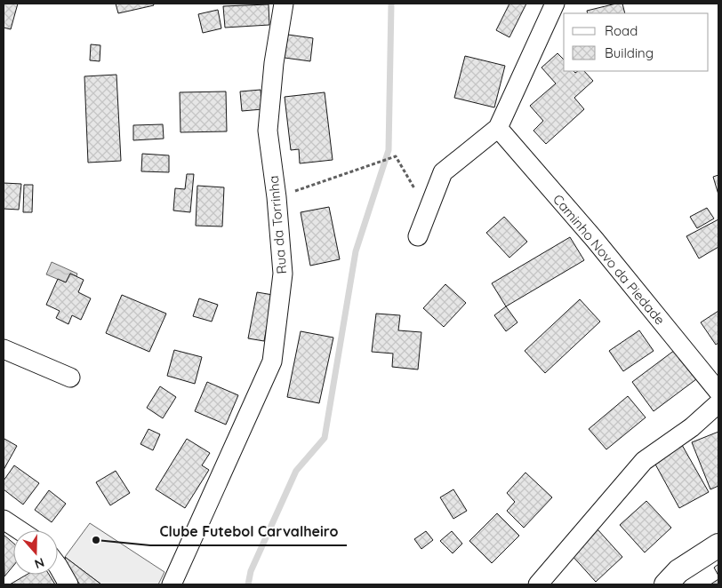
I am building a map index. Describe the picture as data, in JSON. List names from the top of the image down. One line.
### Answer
{"streets":{"street":["Rua da Torrinha","Caminho Novo da Piedade"]},"places":["Clube Futebol Carvalheiro"],"legend":["Road","Building"],"north":"bottom"}
